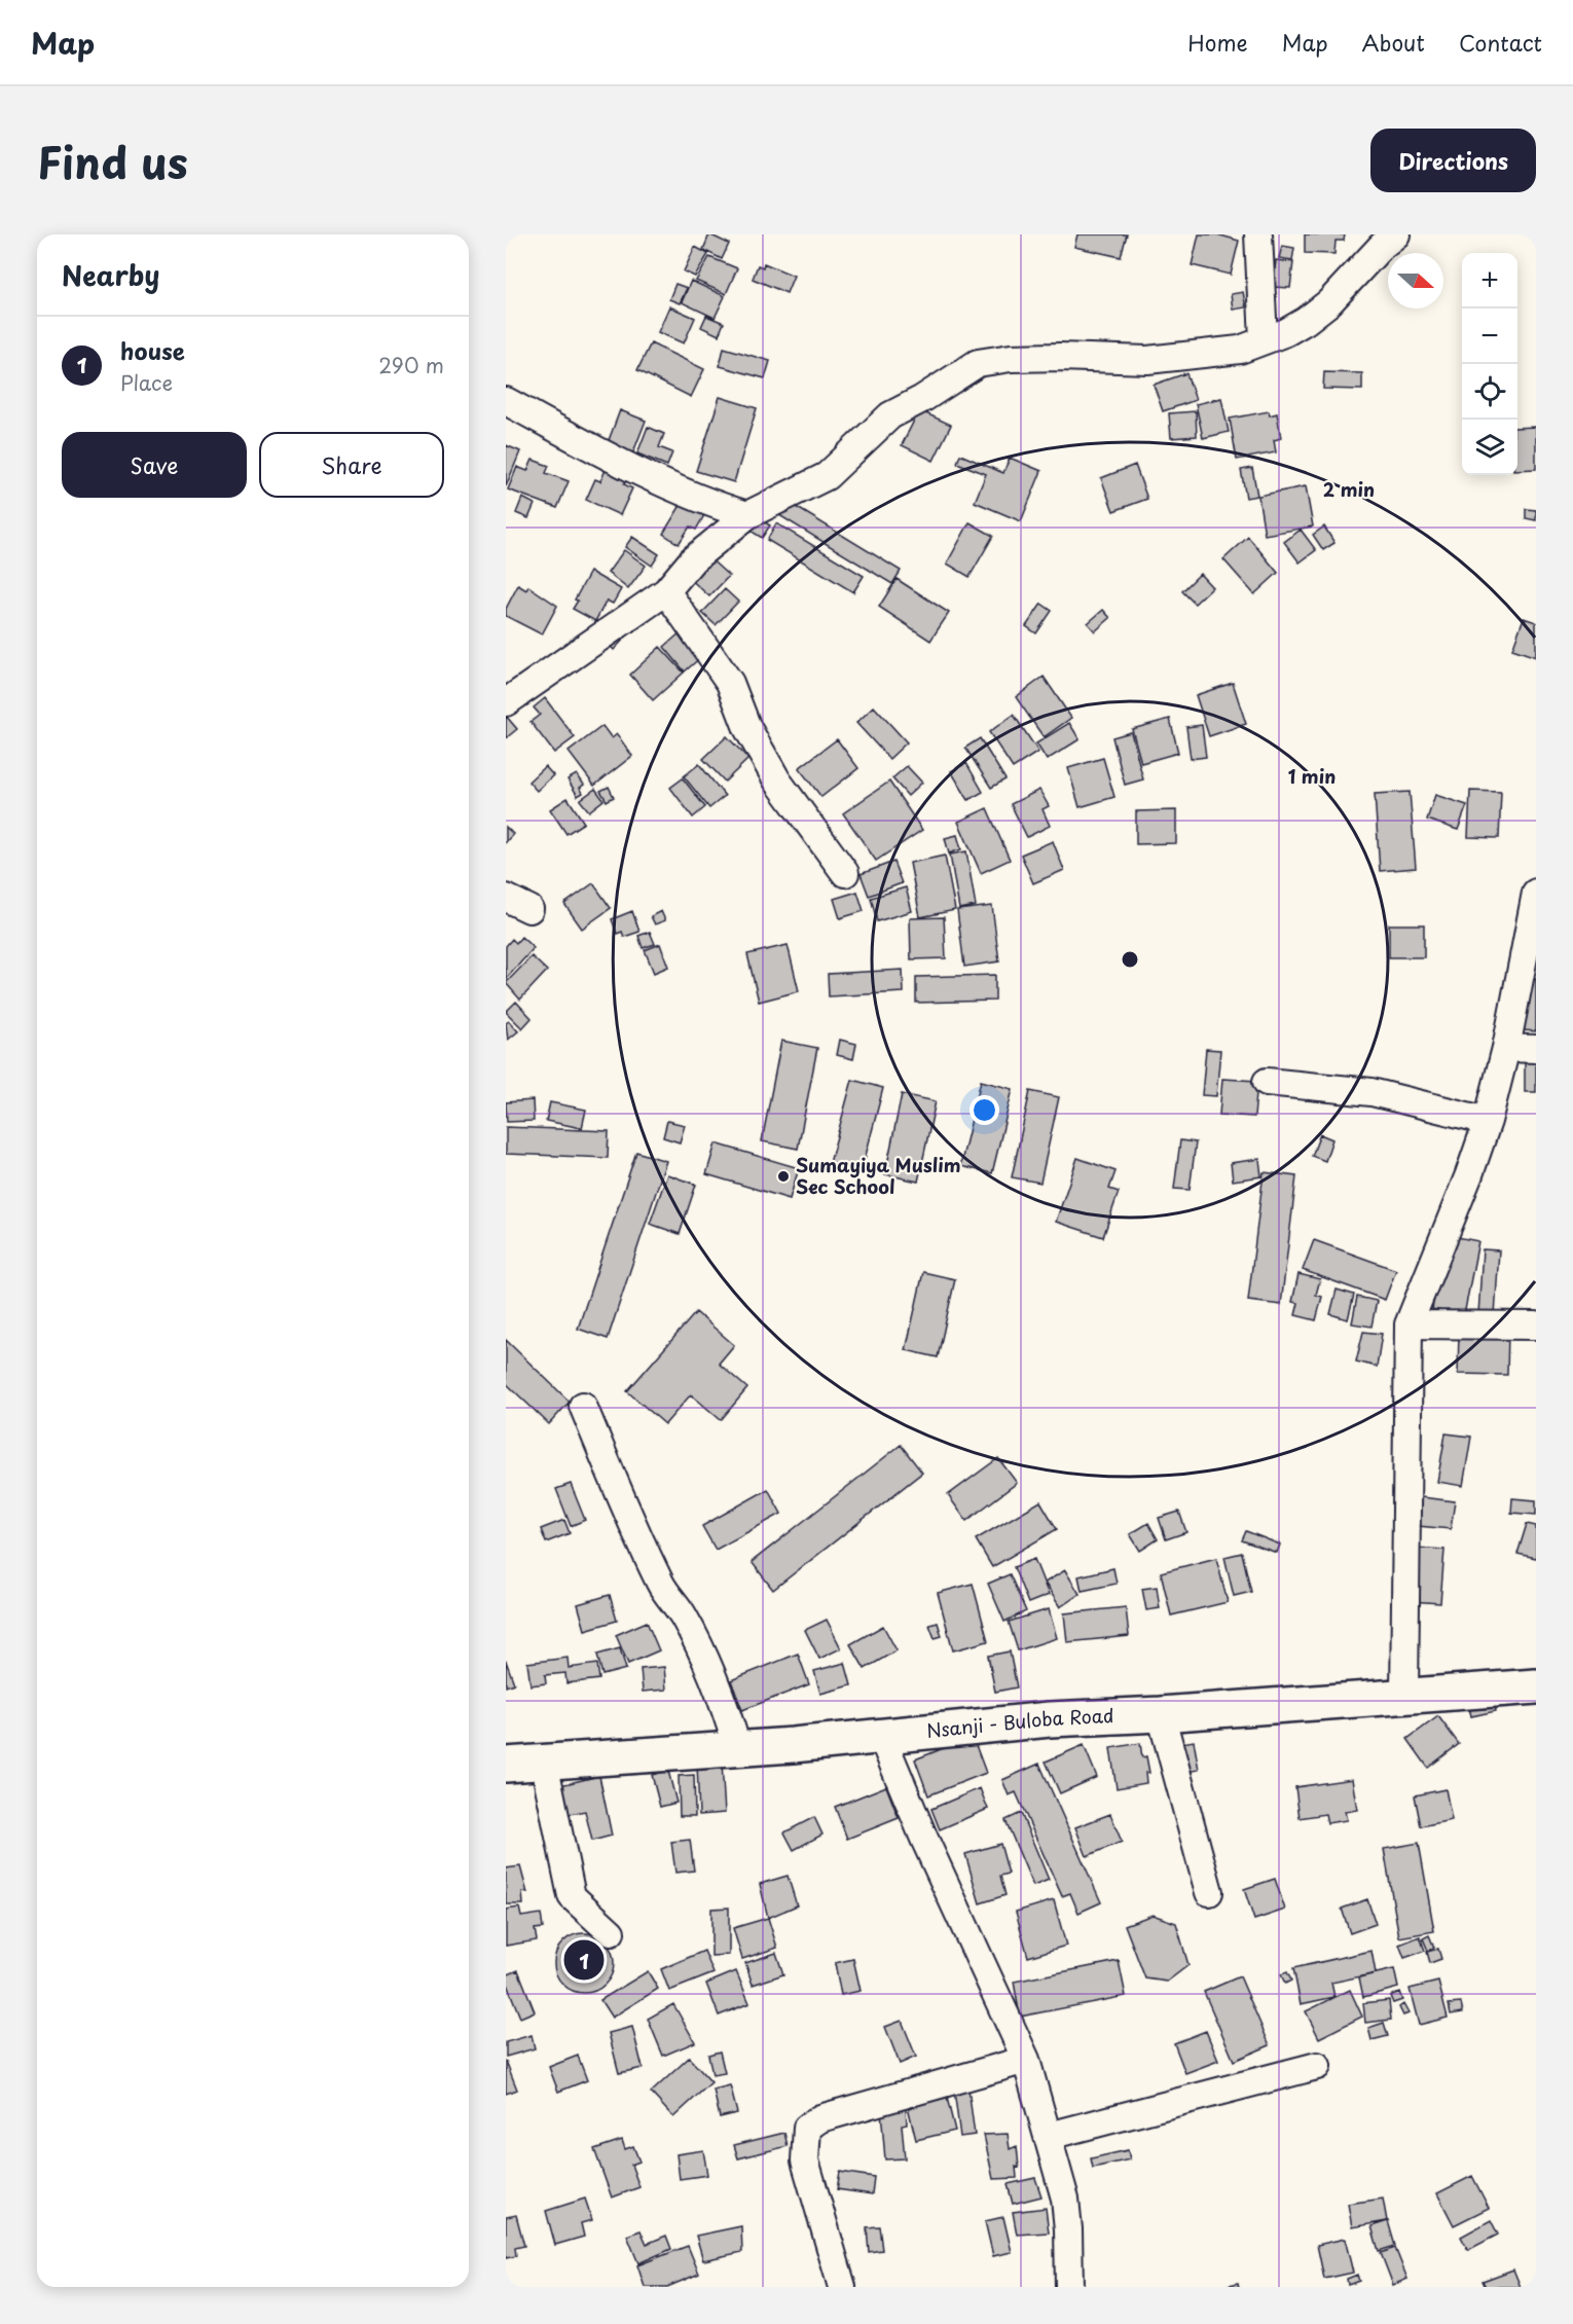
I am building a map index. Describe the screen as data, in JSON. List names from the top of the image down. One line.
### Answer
{"streets":{"main road":["Nsanji - Buloba Road"]},"places":["Sumayiya Muslim Sec School"],"north":"right","page":{"header":"Map","nav":["Home","Map","About","Contact"],"title":"Find us","buttons":["Directions",["Save","Share"]],"heading":"Nearby","map_buttons":["+","−"],"list":[{"mark":"1","name":"house","note":"Place","value":"290 m"}],"pins":"1"},"rings":["2 min","1 min"]}
